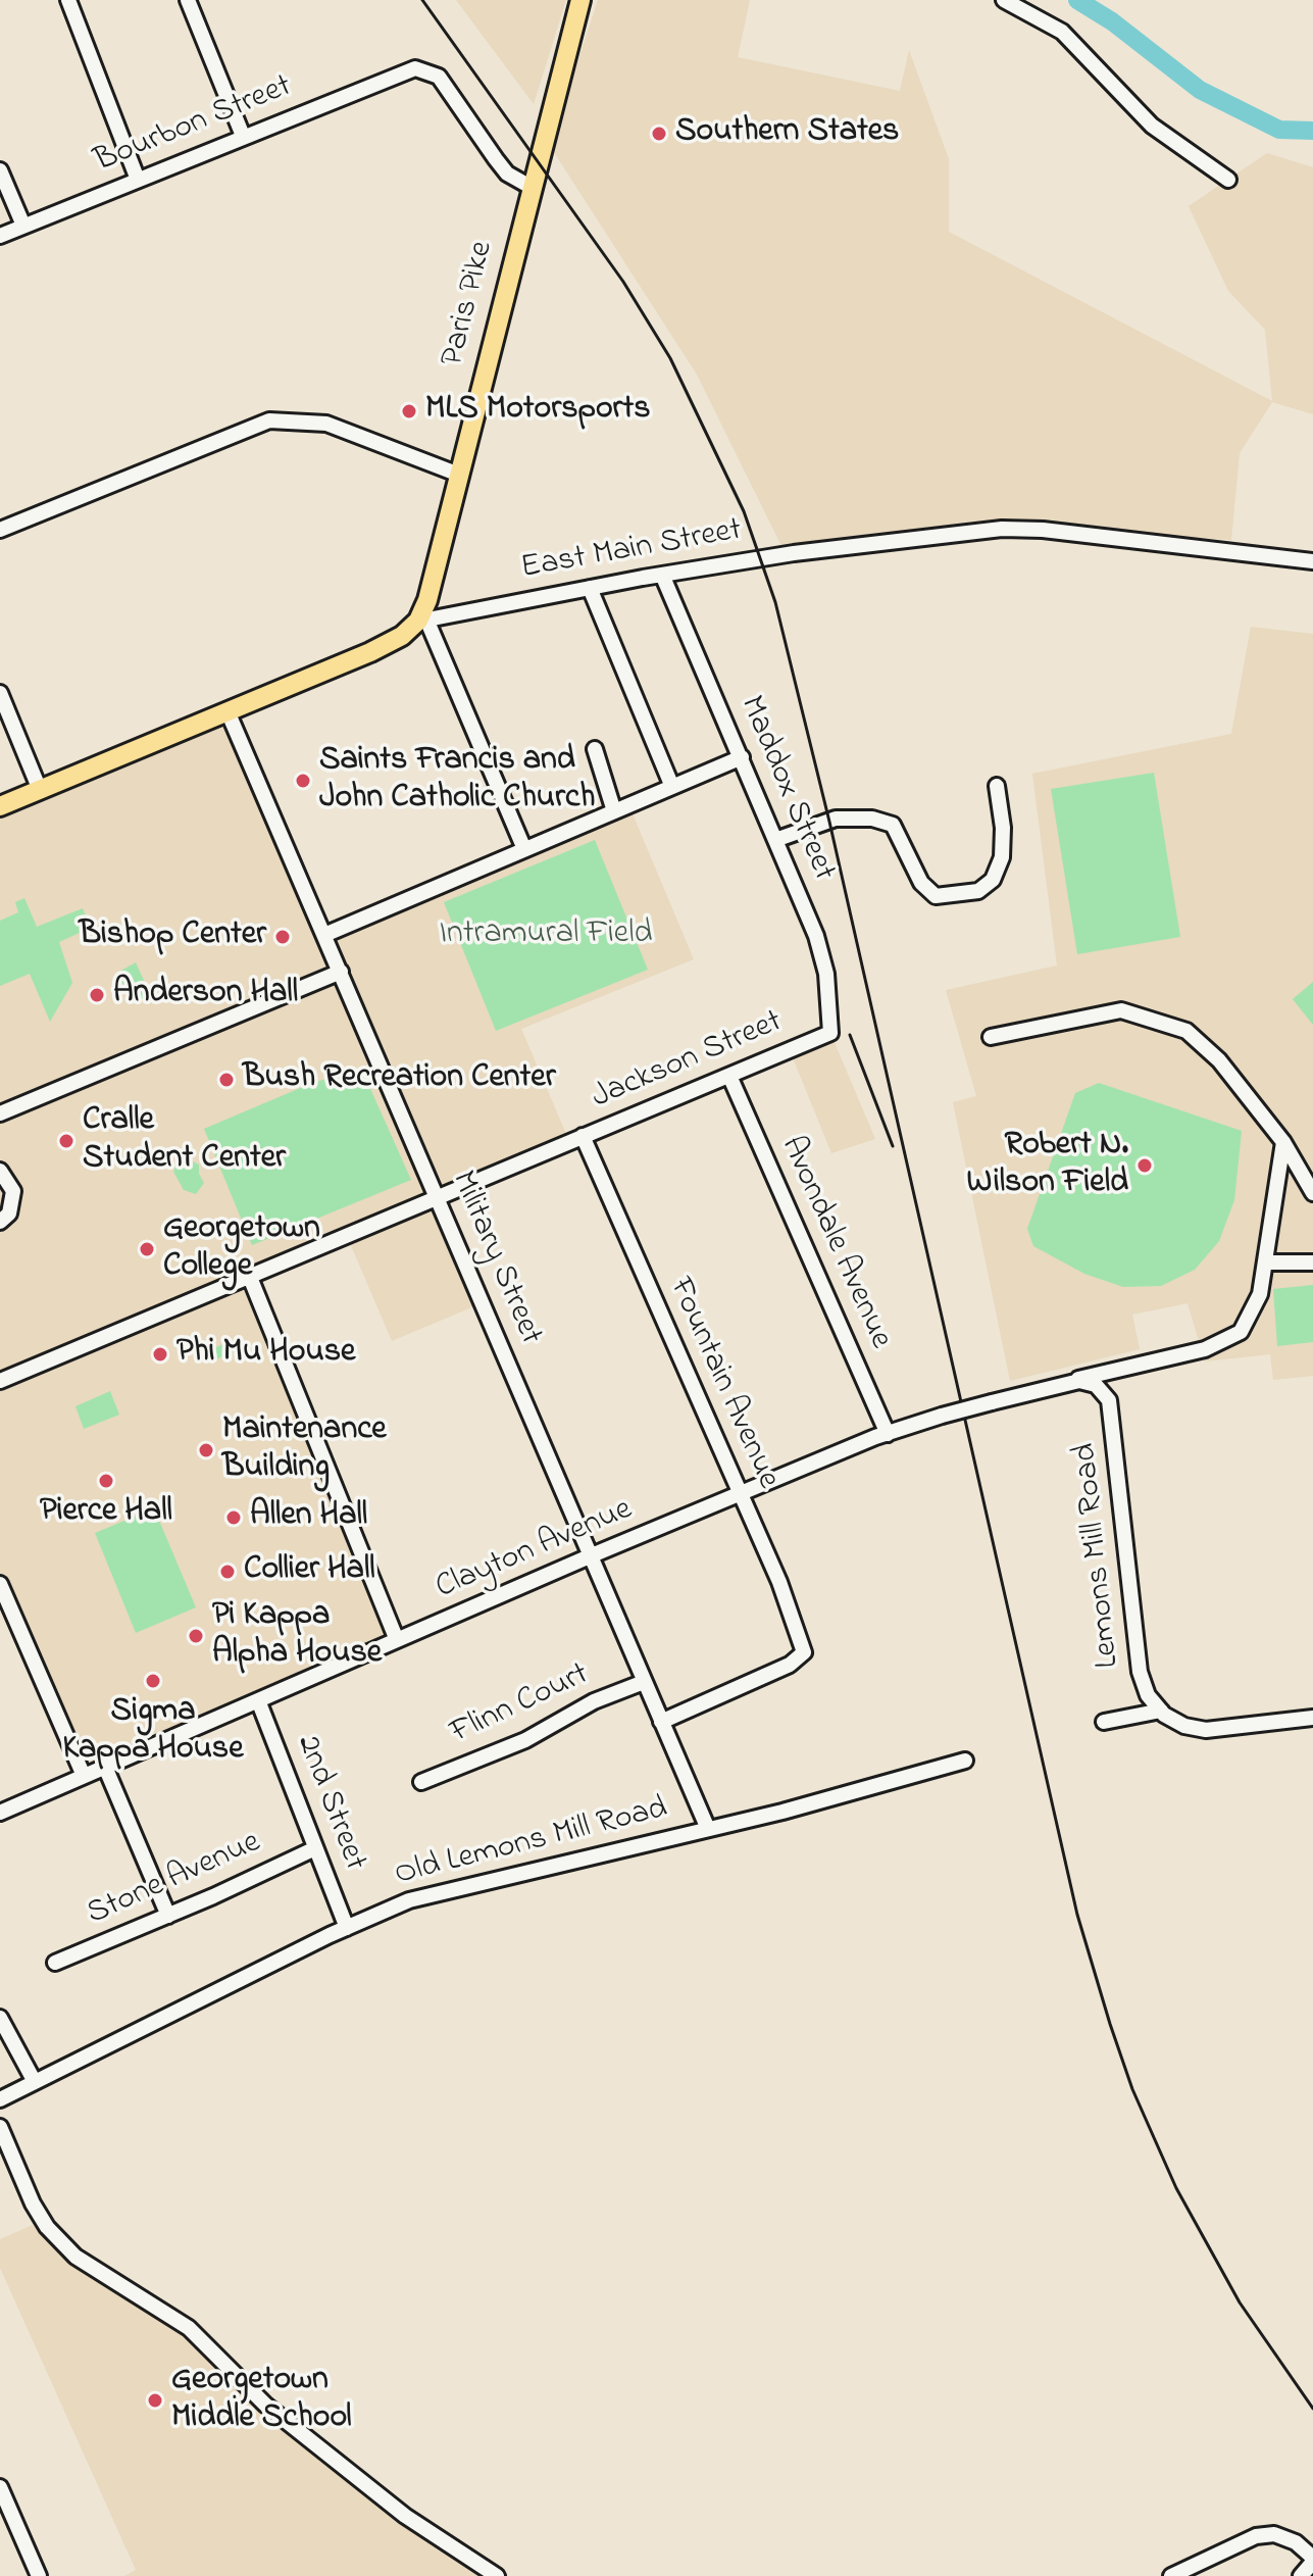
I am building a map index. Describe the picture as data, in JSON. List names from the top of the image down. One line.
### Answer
{"streets":{"main road":["Paris Pike","East Main Street"],"street":["Bourbon Street","Maddox Street","Jackson Street","Avondale Avenue","Military Street","Fountain Avenue","Clayton Avenue","Lemons Mill Road","Flinn Court","2nd Street","Old Lemons Mill Road","Stone Avenue"]},"crossings":[["Bourbon Street","Paris Pike"],["Paris Pike","East Main Street"],["East Main Street","Maddox Street"],["East Main Street","Military Street"],["Maddox Street","Jackson Street"],["Jackson Street","Avondale Avenue"],["Jackson Street","Military Street"],["Jackson Street","Fountain Avenue"],["Avondale Avenue","Clayton Avenue"],["Military Street","Fountain Avenue"],["Military Street","Clayton Avenue"],["Military Street","Flinn Court"],["Military Street","Old Lemons Mill Road"],["Fountain Avenue","Clayton Avenue"],["Clayton Avenue","Lemons Mill Road"],["Clayton Avenue","2nd Street"],["2nd Street","Old Lemons Mill Road"],["2nd Street","Stone Avenue"]],"parks":["Intramural Field"],"places":["Southern States","MLS Motorsports","Saints Francis and John Catholic Church","Bishop Center","Anderson Hall","Bush Recreation Center","Cralle Student Center","Robert N. Wilson Field","Georgetown College","Phi Mu House","Maintenance Building","Pierce Hall","Allen Hall","Collier Hall","Pi Kappa Alpha House","Sigma Kappa House","Georgetown Middle School"]}
